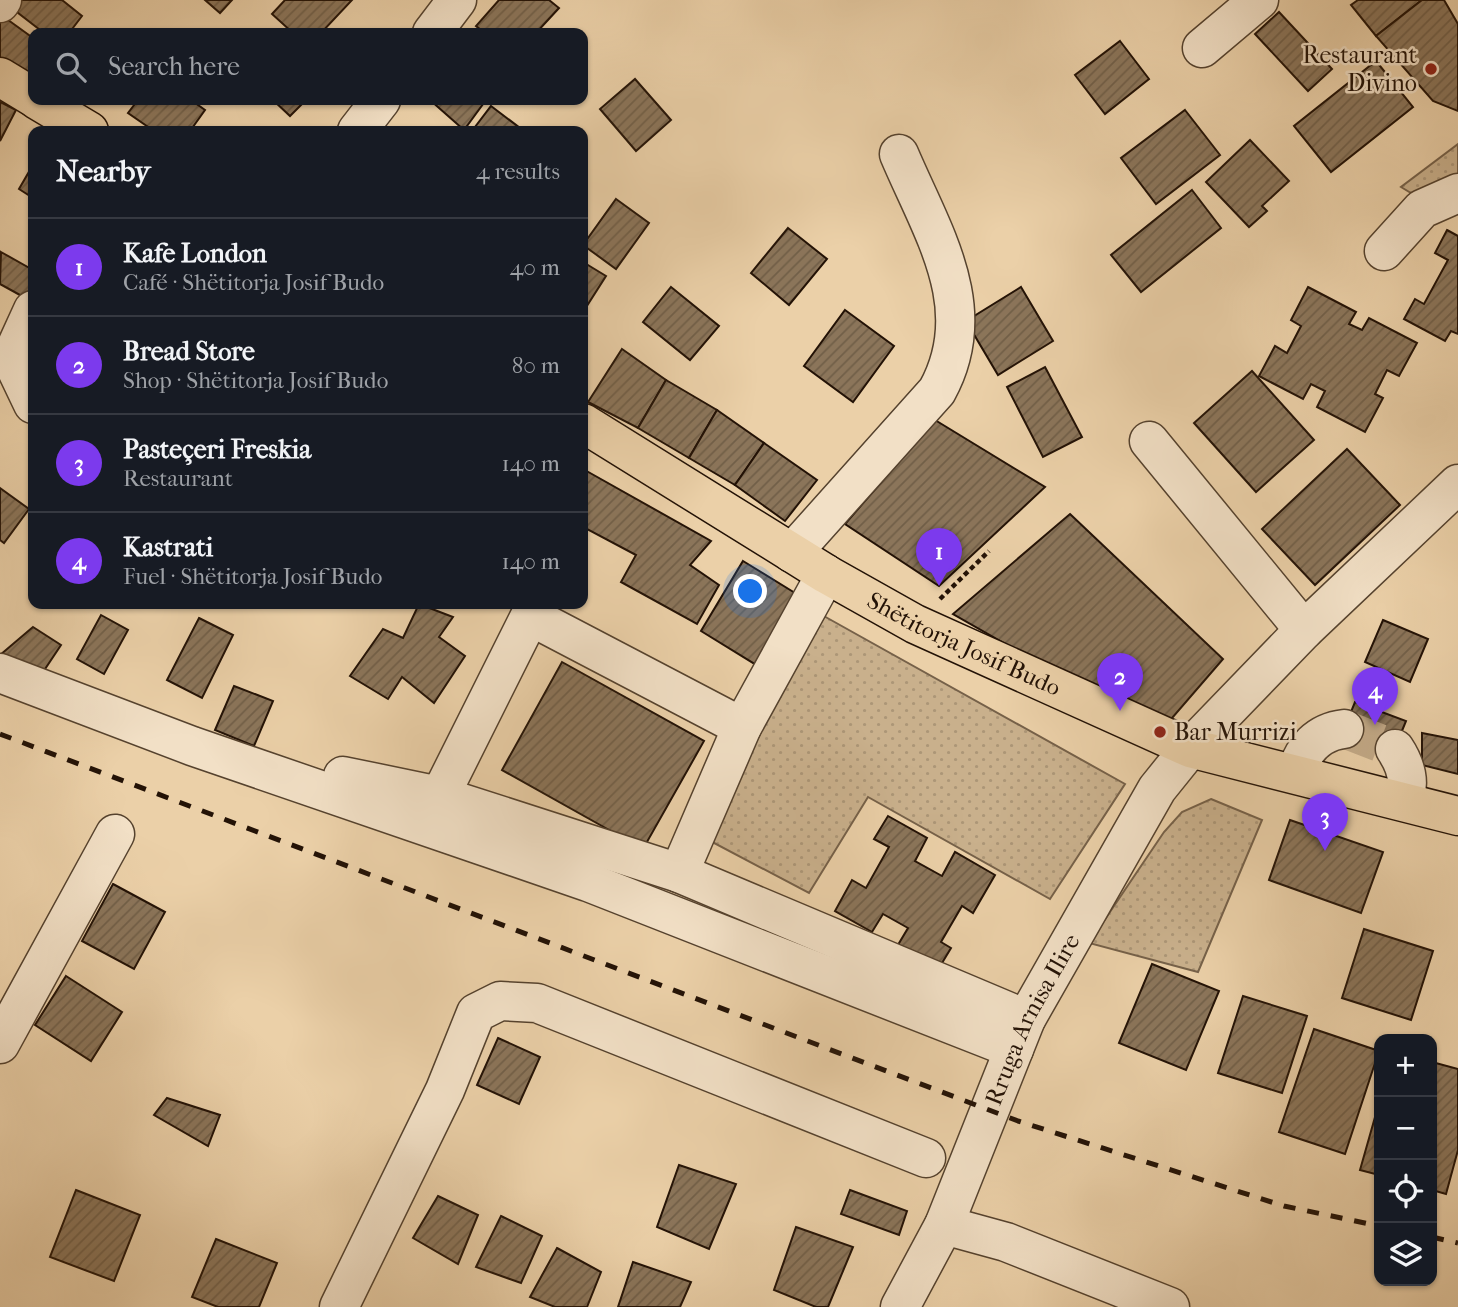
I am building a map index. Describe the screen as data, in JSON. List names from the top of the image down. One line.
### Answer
{"streets":{"main road":["Shëtitorja Josif Budo"],"street":["Rruga Arnisa Ilire"]},"crossings":[["Shëtitorja Josif Budo","Rruga Arnisa Ilire"]],"places":["Restaurant Divino","Bar Murrizi"],"page":{"search":"Search here","heading":["Nearby","4 results"],"list":[{"mark":"1","name":"Kafe London","note":"Café · Shëtitorja Josif Budo","value":"40 m"},{"mark":"2","name":"Bread Store","note":"Shop · Shëtitorja Josif Budo","value":"80 m"},{"mark":"3","name":"Pasteçeri Freskia","note":"Restaurant","value":"140 m"},{"mark":"4","name":"Kastrati","note":"Fuel · Shëtitorja Josif Budo","value":"140 m"}],"pins":["1","2","4","3"],"map_buttons":["+","−"]}}
